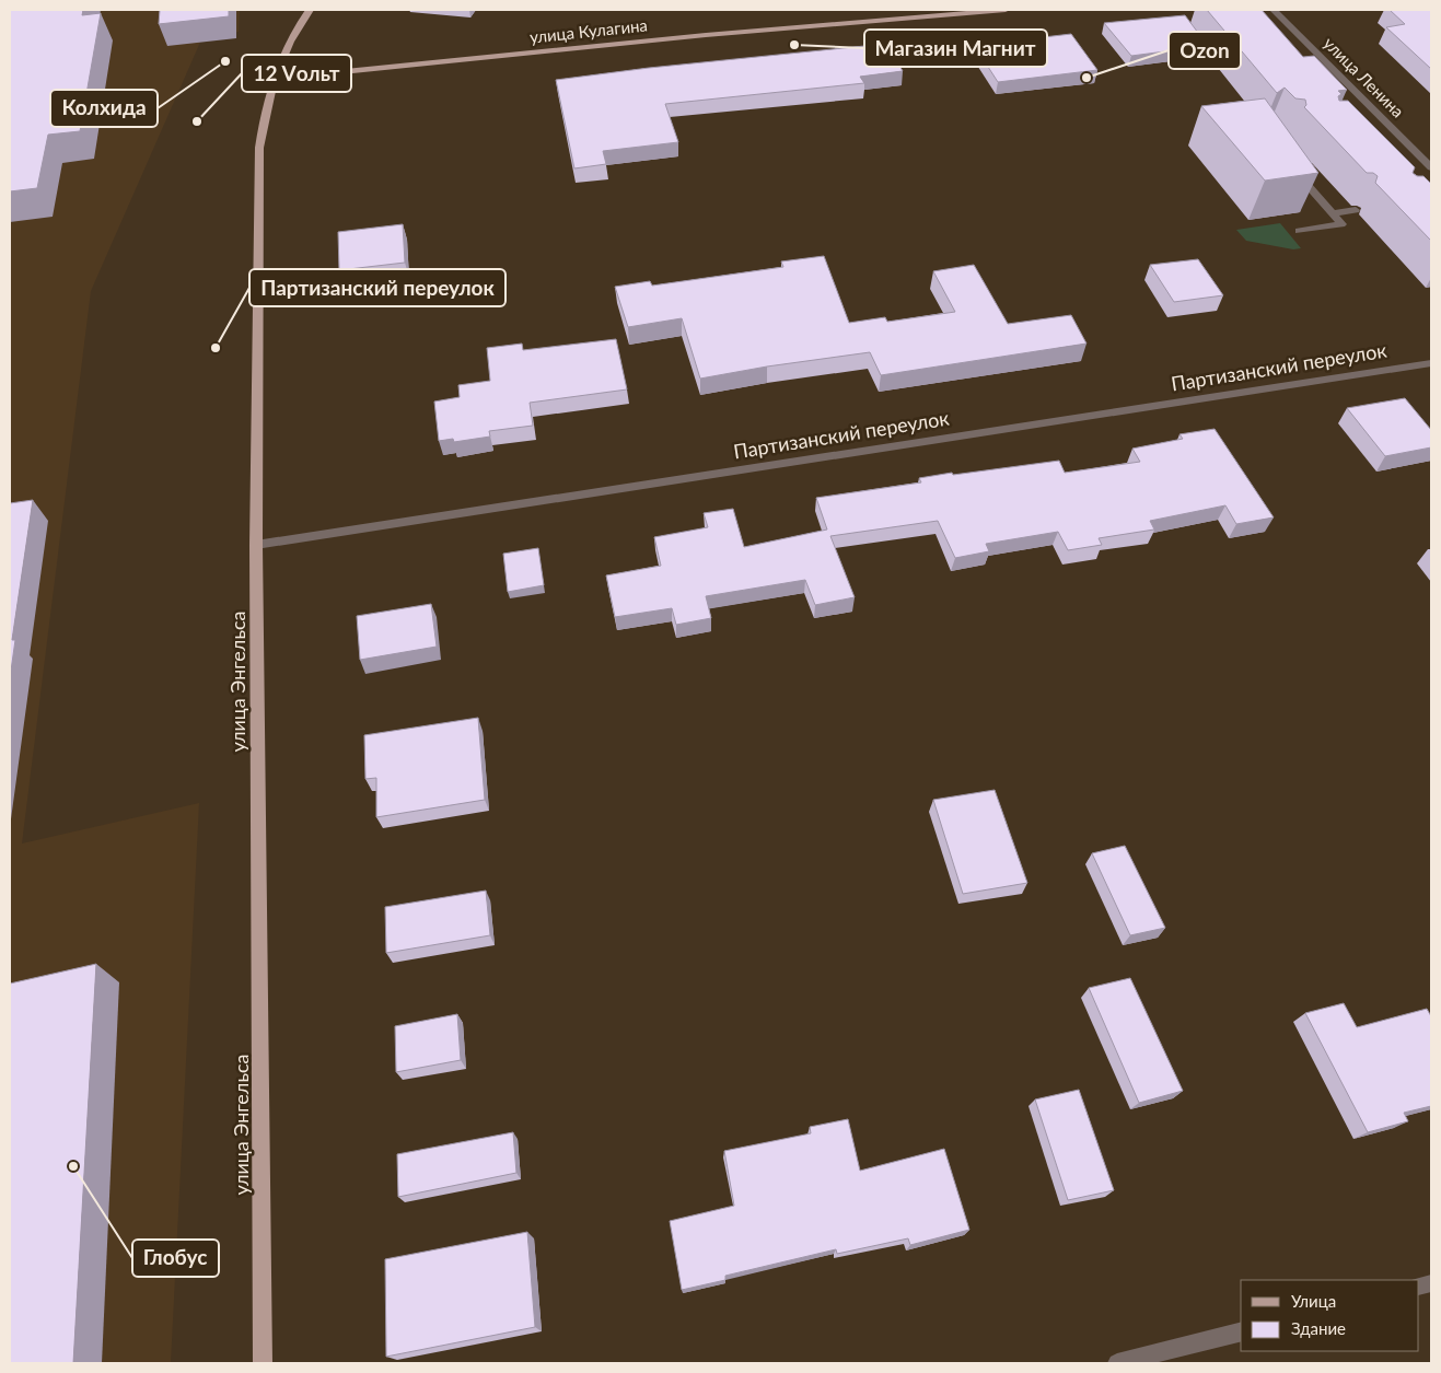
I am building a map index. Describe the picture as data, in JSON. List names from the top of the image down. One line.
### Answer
{"streets":{"main road":["улица Кулагина","улица Энгельса"],"street":["улица Ленина","Партизанский переулок"]},"crossings":[["улица Кулагина","улица Энгельса"],["Партизанский переулок","улица Энгельса"]],"places":["Магазин Магнит","Колхида","Ozon","12 Vольт","Партизанский переулок","Глобус"],"legend":["Улица","Здание"]}
